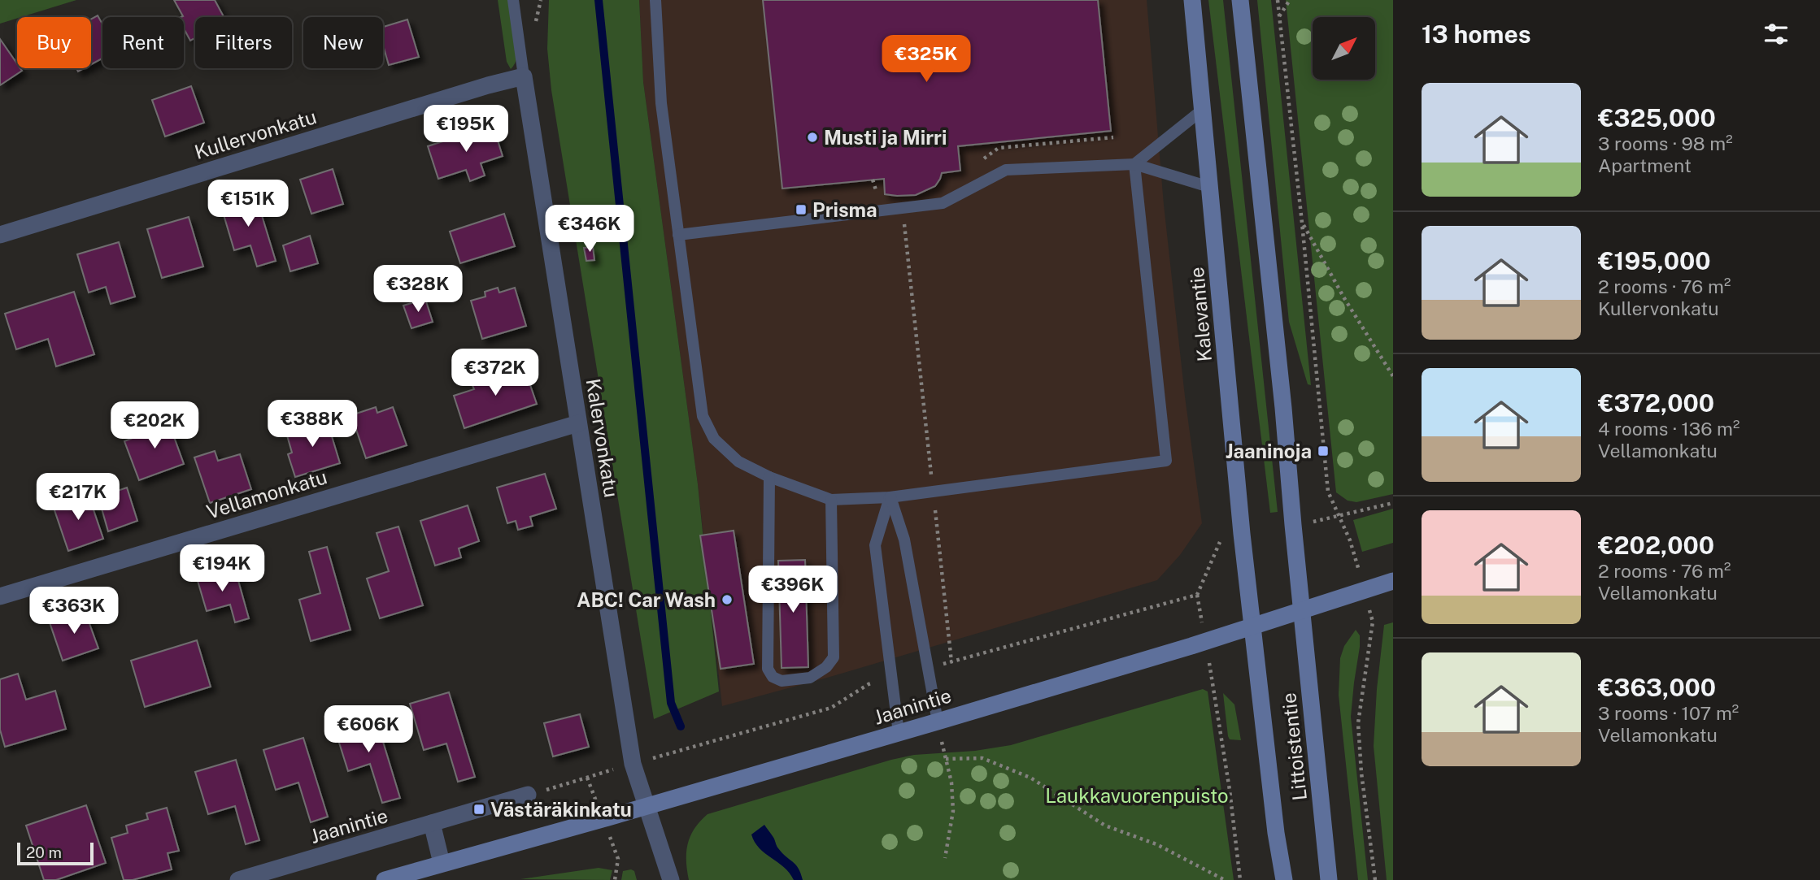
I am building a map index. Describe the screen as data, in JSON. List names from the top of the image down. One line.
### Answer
{"streets":{"main road":["Kalevantie","Jaanintie","Littoistentie"],"street":["Kullervonkatu","Kalervonkatu","Vellamonkatu"]},"crossings":[["Kullervonkatu","Kalervonkatu"],["Kalevantie","Jaanintie"],["Kalevantie","Littoistentie"],["Kalervonkatu","Vellamonkatu"],["Kalervonkatu","Jaanintie"],["Jaanintie","Littoistentie"]],"parks":["Laukkavuorenpuisto"],"places":{"other":["Musti ja Mirri","ABC! Car Wash"],"transit":["Prisma","Jaaninoja","Västäräkinkatu"]},"scale_bar":"20 m","north":"top right","page":{"heading":"13 homes","chip":["Buy","Rent","Filters","New"],"price":["€325K","€195K","€151K","€346K","€328K","€372K","€388K","€202K","€217K","€194K","€396K","€363K","€606K"],"list":[{"name":"€325,000","note":"3 rooms · 98 m² · Apartment"},{"name":"€195,000","note":"2 rooms · 76 m² · Kullervonkatu"},{"name":"€372,000","note":"4 rooms · 136 m² · Vellamonkatu"},{"name":"€202,000","note":"2 rooms · 76 m² · Vellamonkatu"},{"name":"€363,000","note":"3 rooms · 107 m² · Vellamonkatu"}],"scale":"20 m"}}
